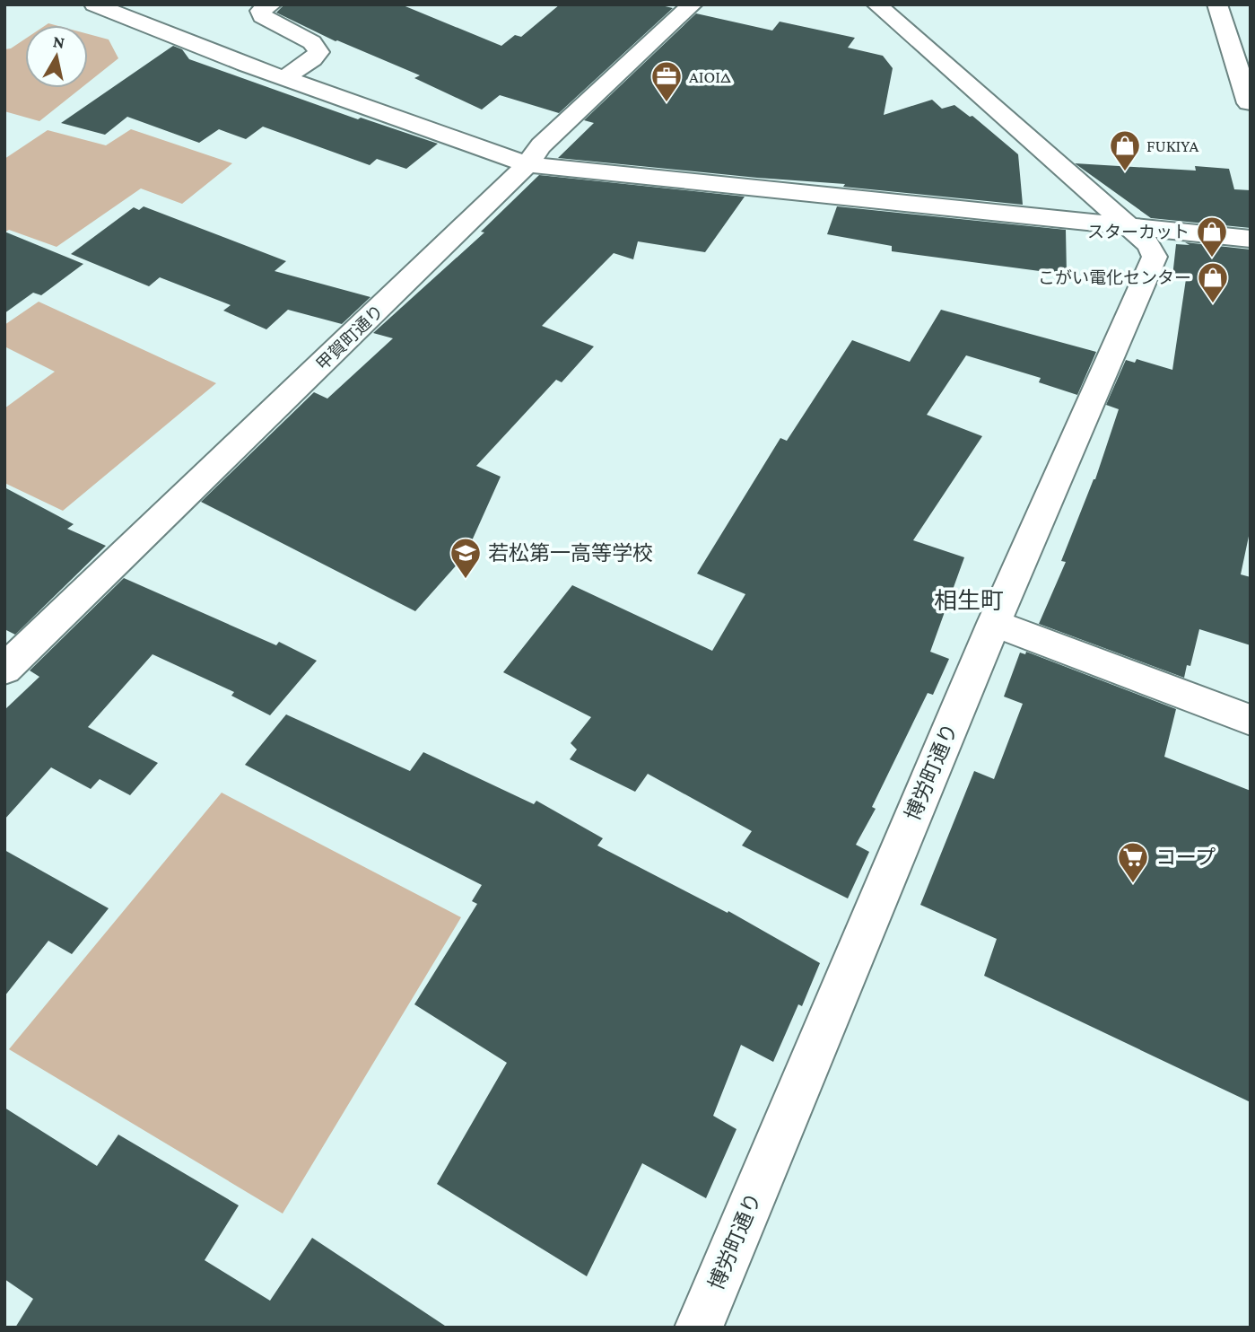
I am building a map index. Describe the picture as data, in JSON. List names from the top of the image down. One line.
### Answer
{"streets":{"street":["甲賀町通り","博労町通り"]},"districts":["相生町"],"places":{"office":["AIOIΔ"],"shop":["FUKIYA","スターカット","こがい電化センター"],"school or university":["若松第一高等学校"],"supermarket":["コープ"]},"north":"top"}
